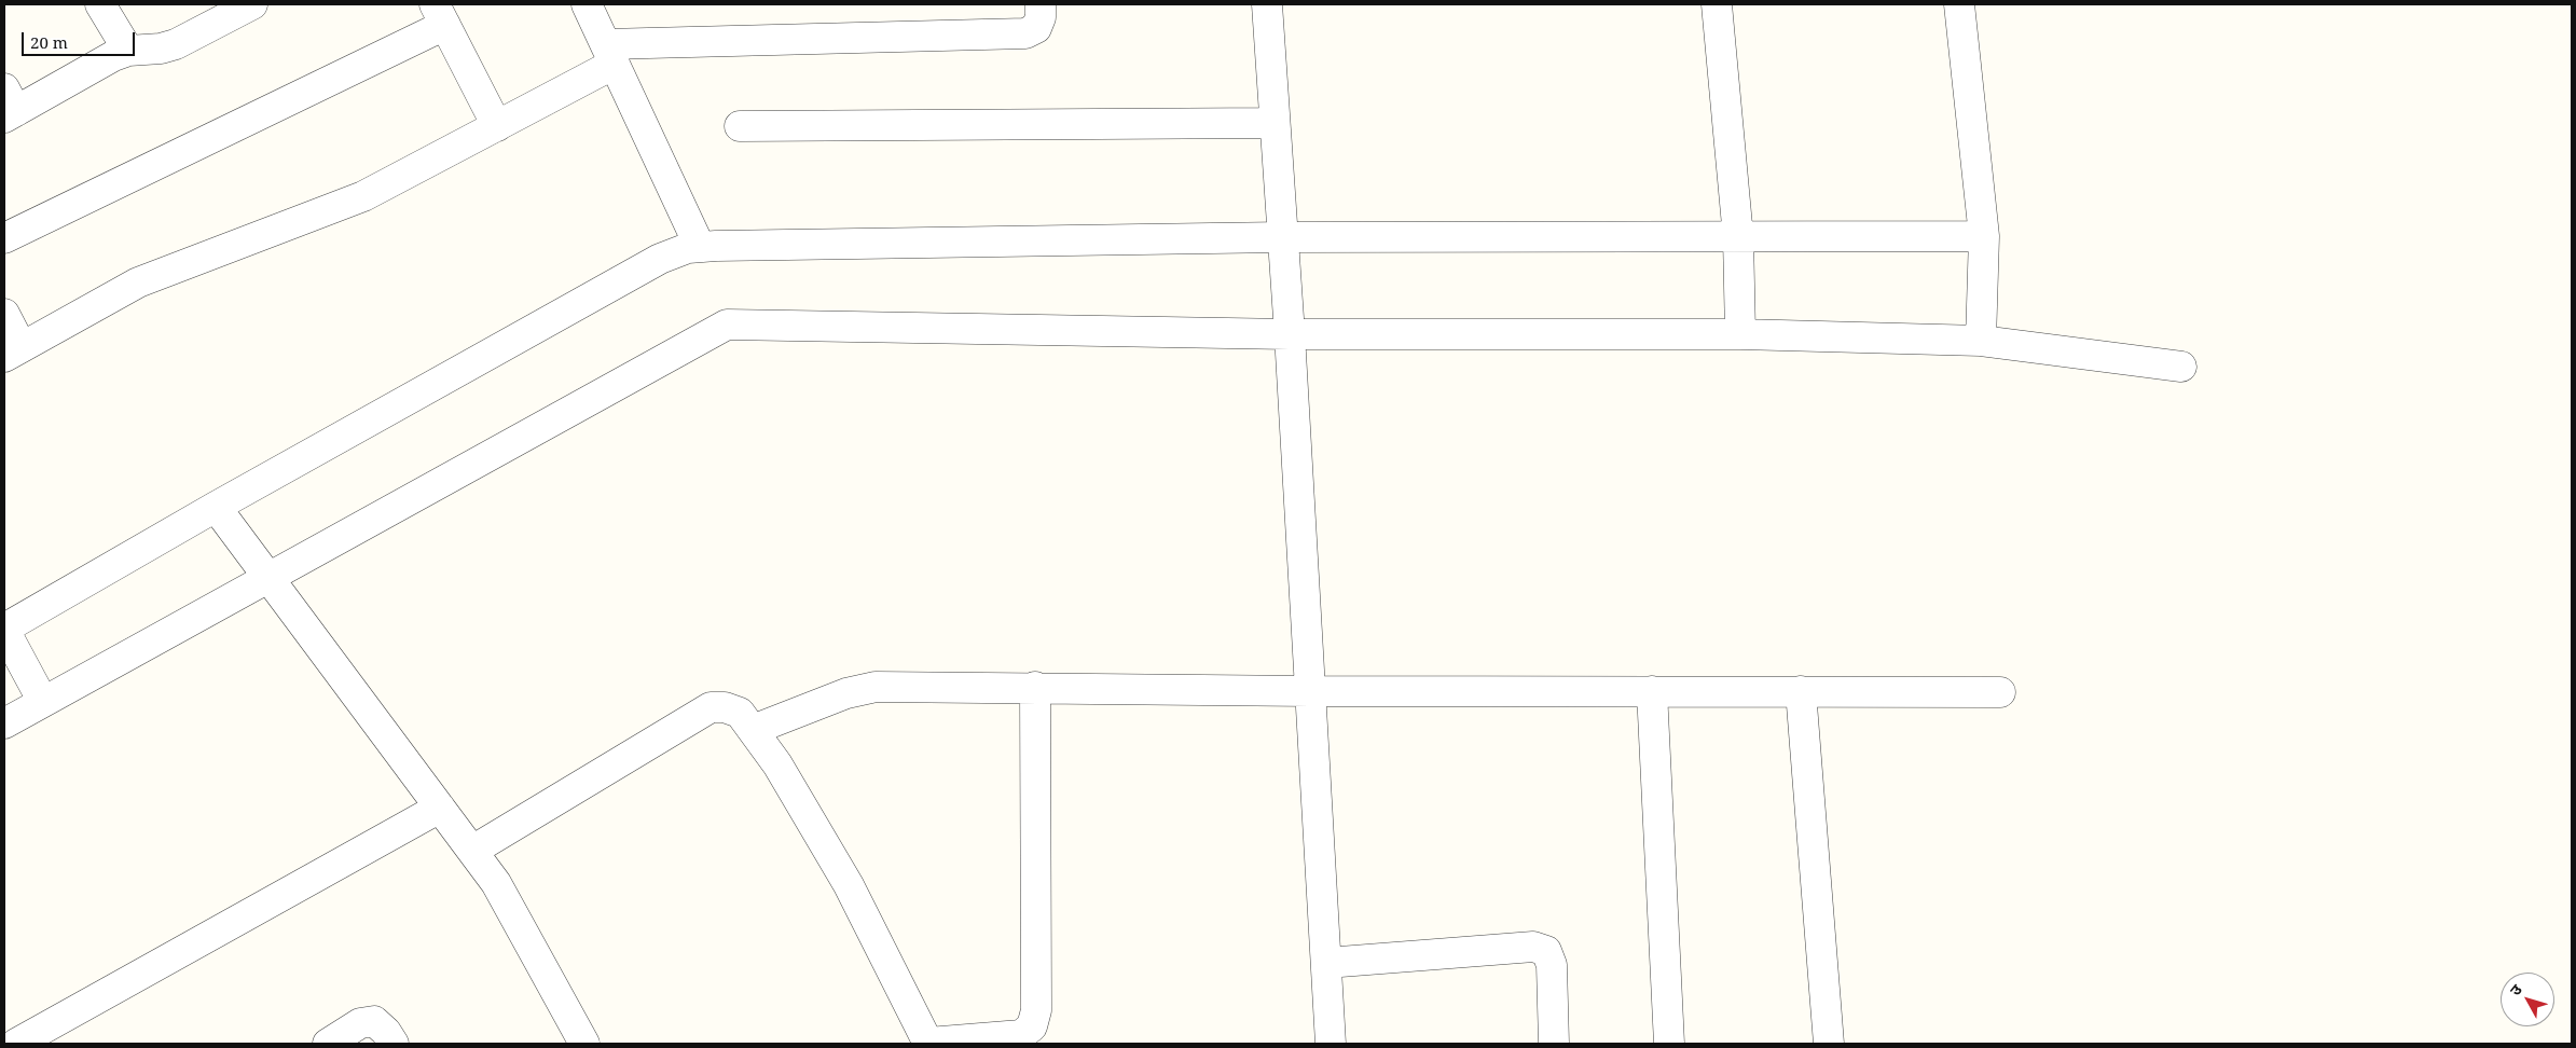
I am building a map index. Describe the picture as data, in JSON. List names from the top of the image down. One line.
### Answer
{"scale_bar":"20 m","north":"top left"}
